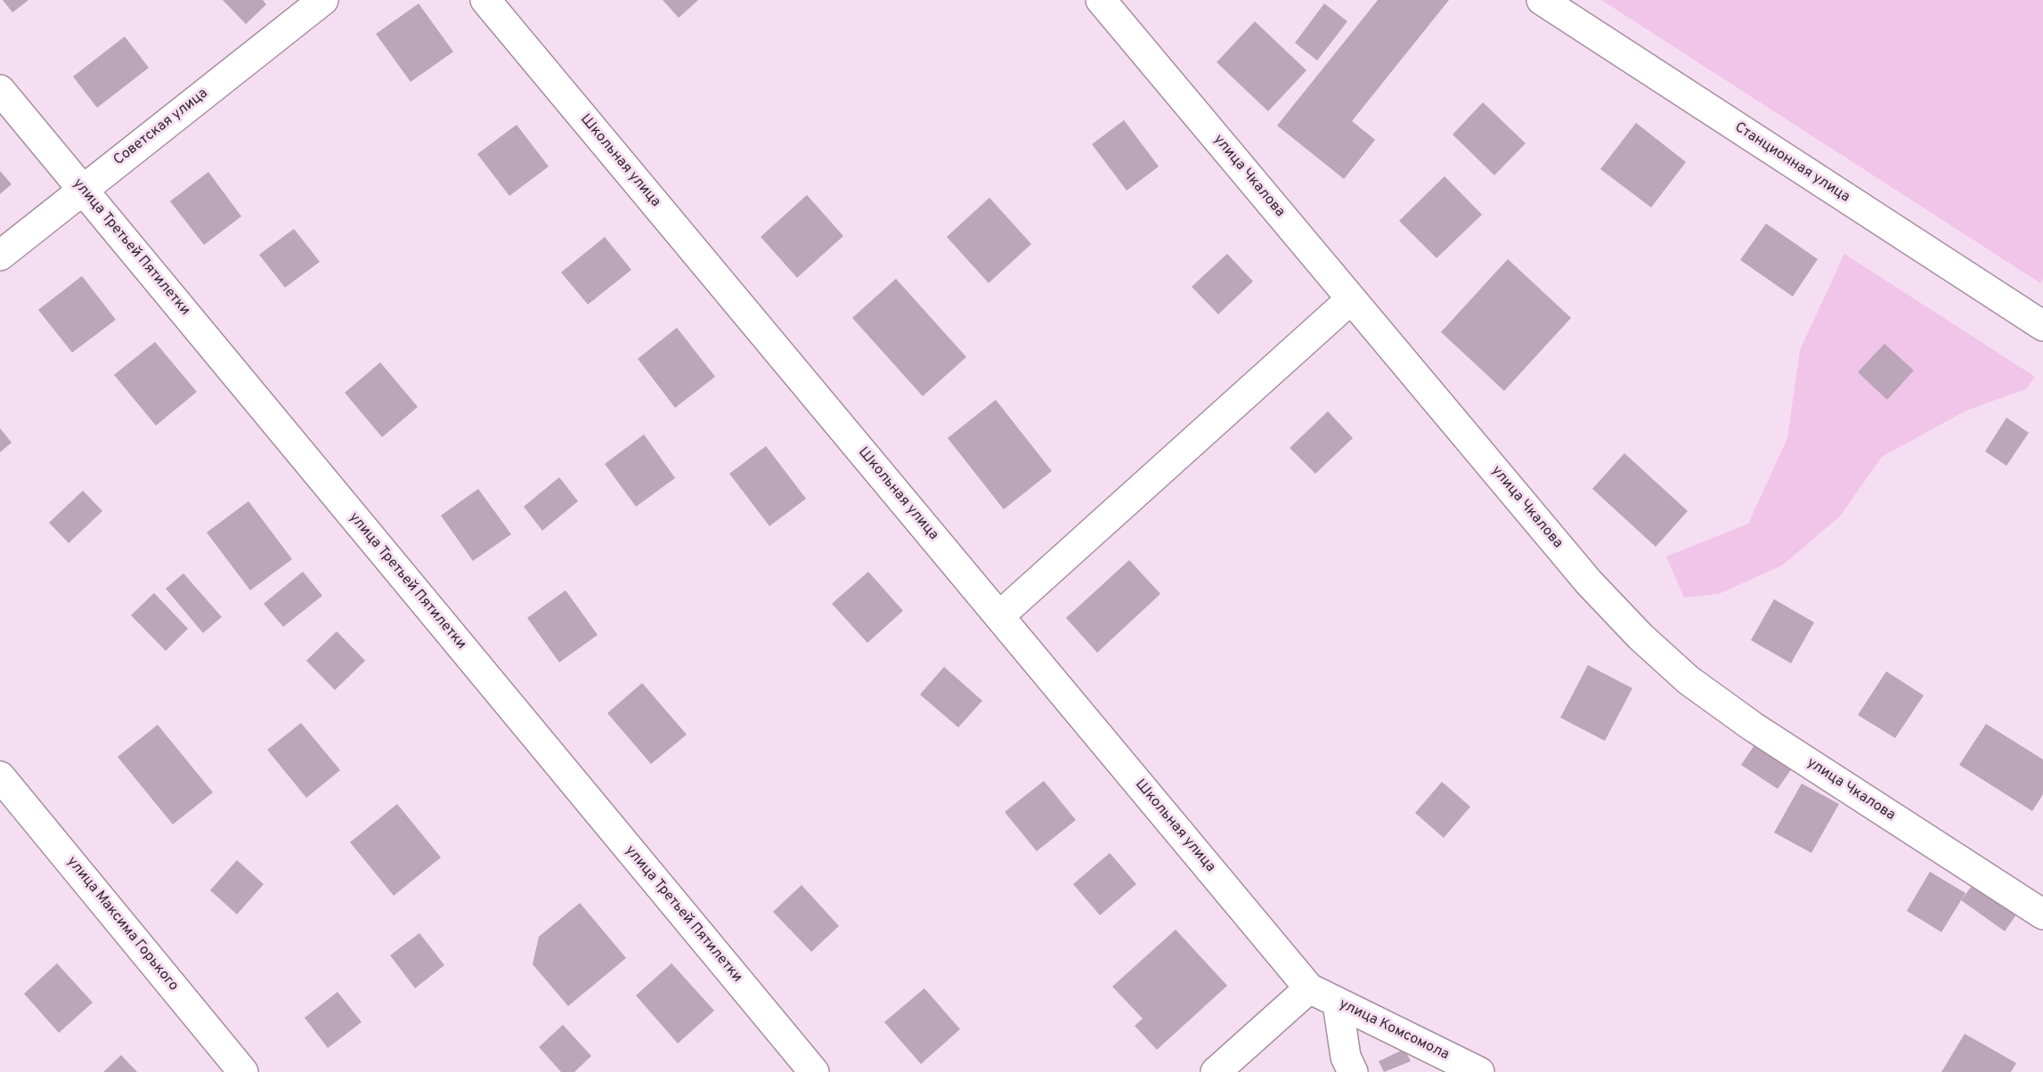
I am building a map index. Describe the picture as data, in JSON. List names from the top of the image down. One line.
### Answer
{"streets":{"street":["Советская улица","Школьная улица","Станционная улица","улица Чкалова","улица Третьей Пятилетки","улица Максима Горького","улица Комсомола"]},"crossings":[["Советская улица","улица Третьей Пятилетки"],["Школьная улица","улица Комсомола"]]}
